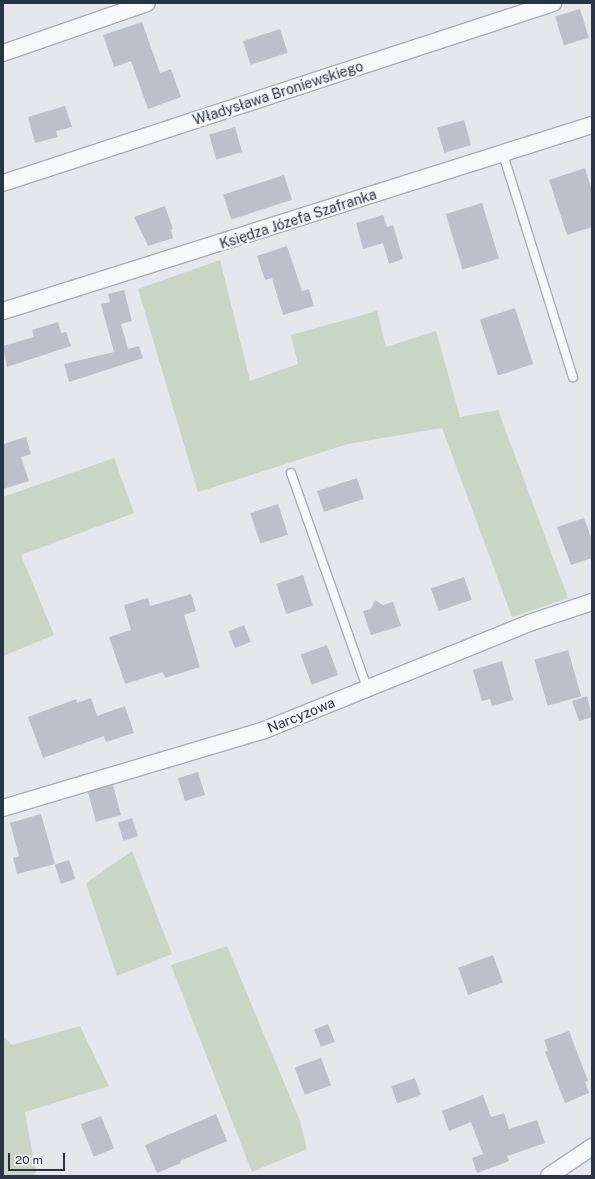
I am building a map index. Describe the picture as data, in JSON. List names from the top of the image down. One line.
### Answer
{"streets":{"street":["Władysława Broniewskiego","Księdza Józefa Szafranka","Narcyzowa"]},"scale_bar":"20 m"}
